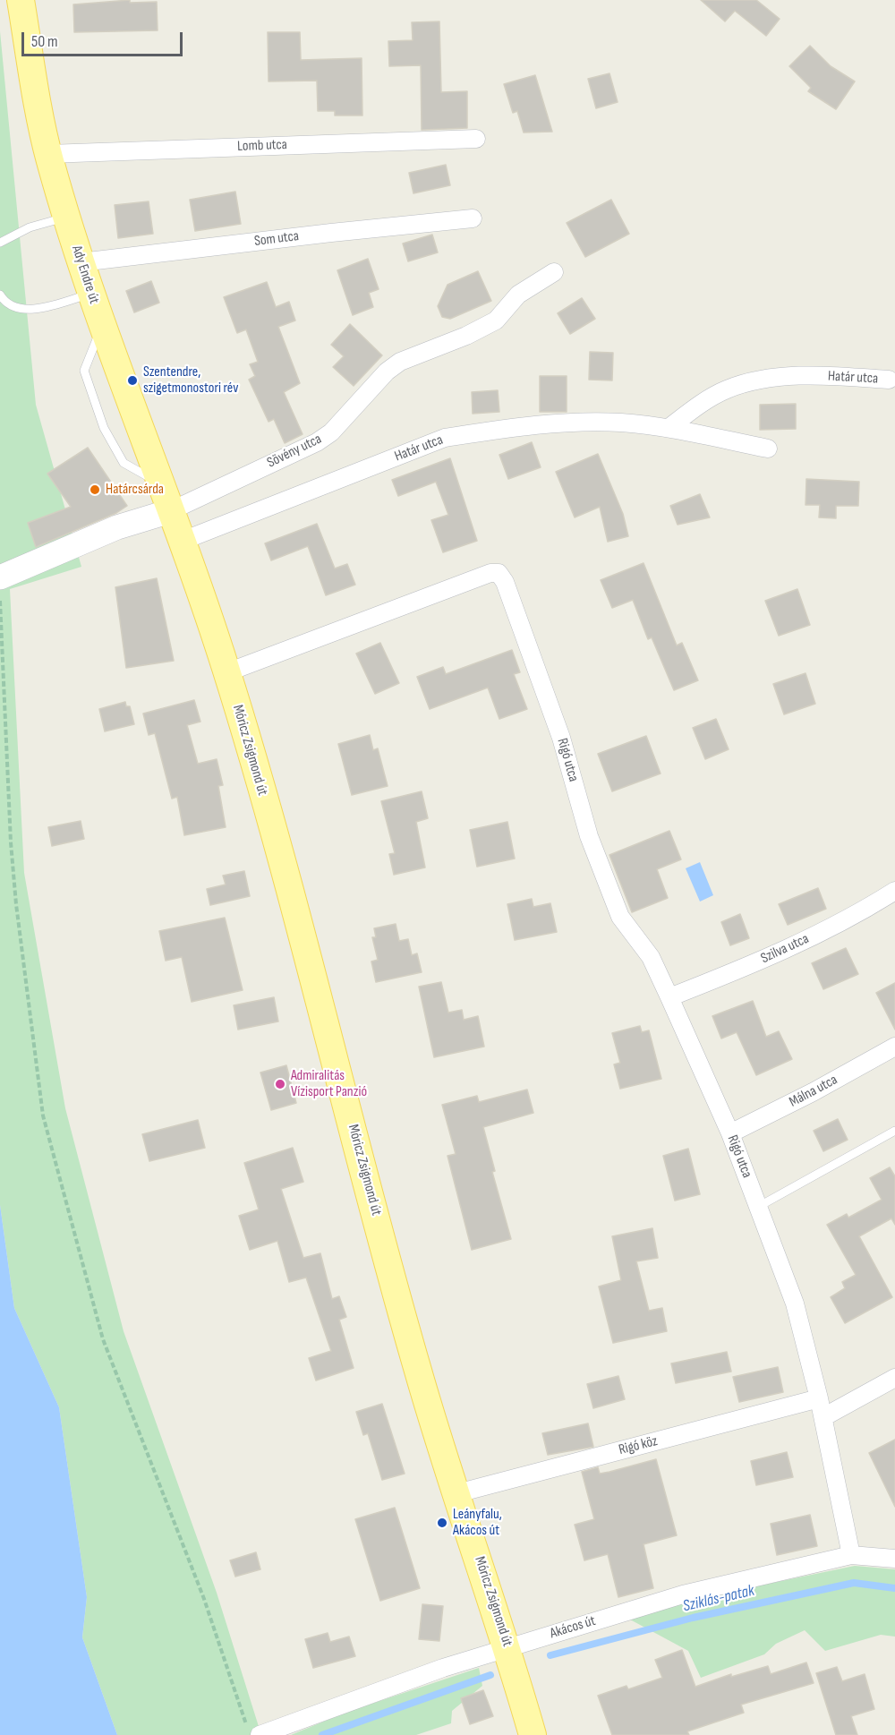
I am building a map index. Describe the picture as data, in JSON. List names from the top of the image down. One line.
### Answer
{"streets":{"main road":["Ady Endre út","Móricz Zsigmond út"],"street":["Lomb utca","Som utca","Határ utca","Sövény utca","Rigó utca","Szilva utca","Málna utca","Rigó köz","Akácos út"]},"crossings":[["Lomb utca","Ady Endre út"],["Som utca","Ady Endre út"],["Ady Endre út","Határ utca"],["Ady Endre út","Sövény utca"],["Ady Endre út","Móricz Zsigmond út"],["Határ utca","Móricz Zsigmond út"],["Móricz Zsigmond út","Rigó utca"],["Móricz Zsigmond út","Rigó köz"],["Móricz Zsigmond út","Akácos út"],["Rigó utca","Szilva utca"],["Rigó utca","Málna utca"],["Rigó utca","Rigó köz"],["Rigó utca","Akácos út"]],"water":["Sziklás-patak"],"places":["Szentendre, szigetmonostori rév","Határcsárda","Admiralitás Vízisport Panzió","Leányfalu, Akácos út"],"scale_bar":"50 m"}
